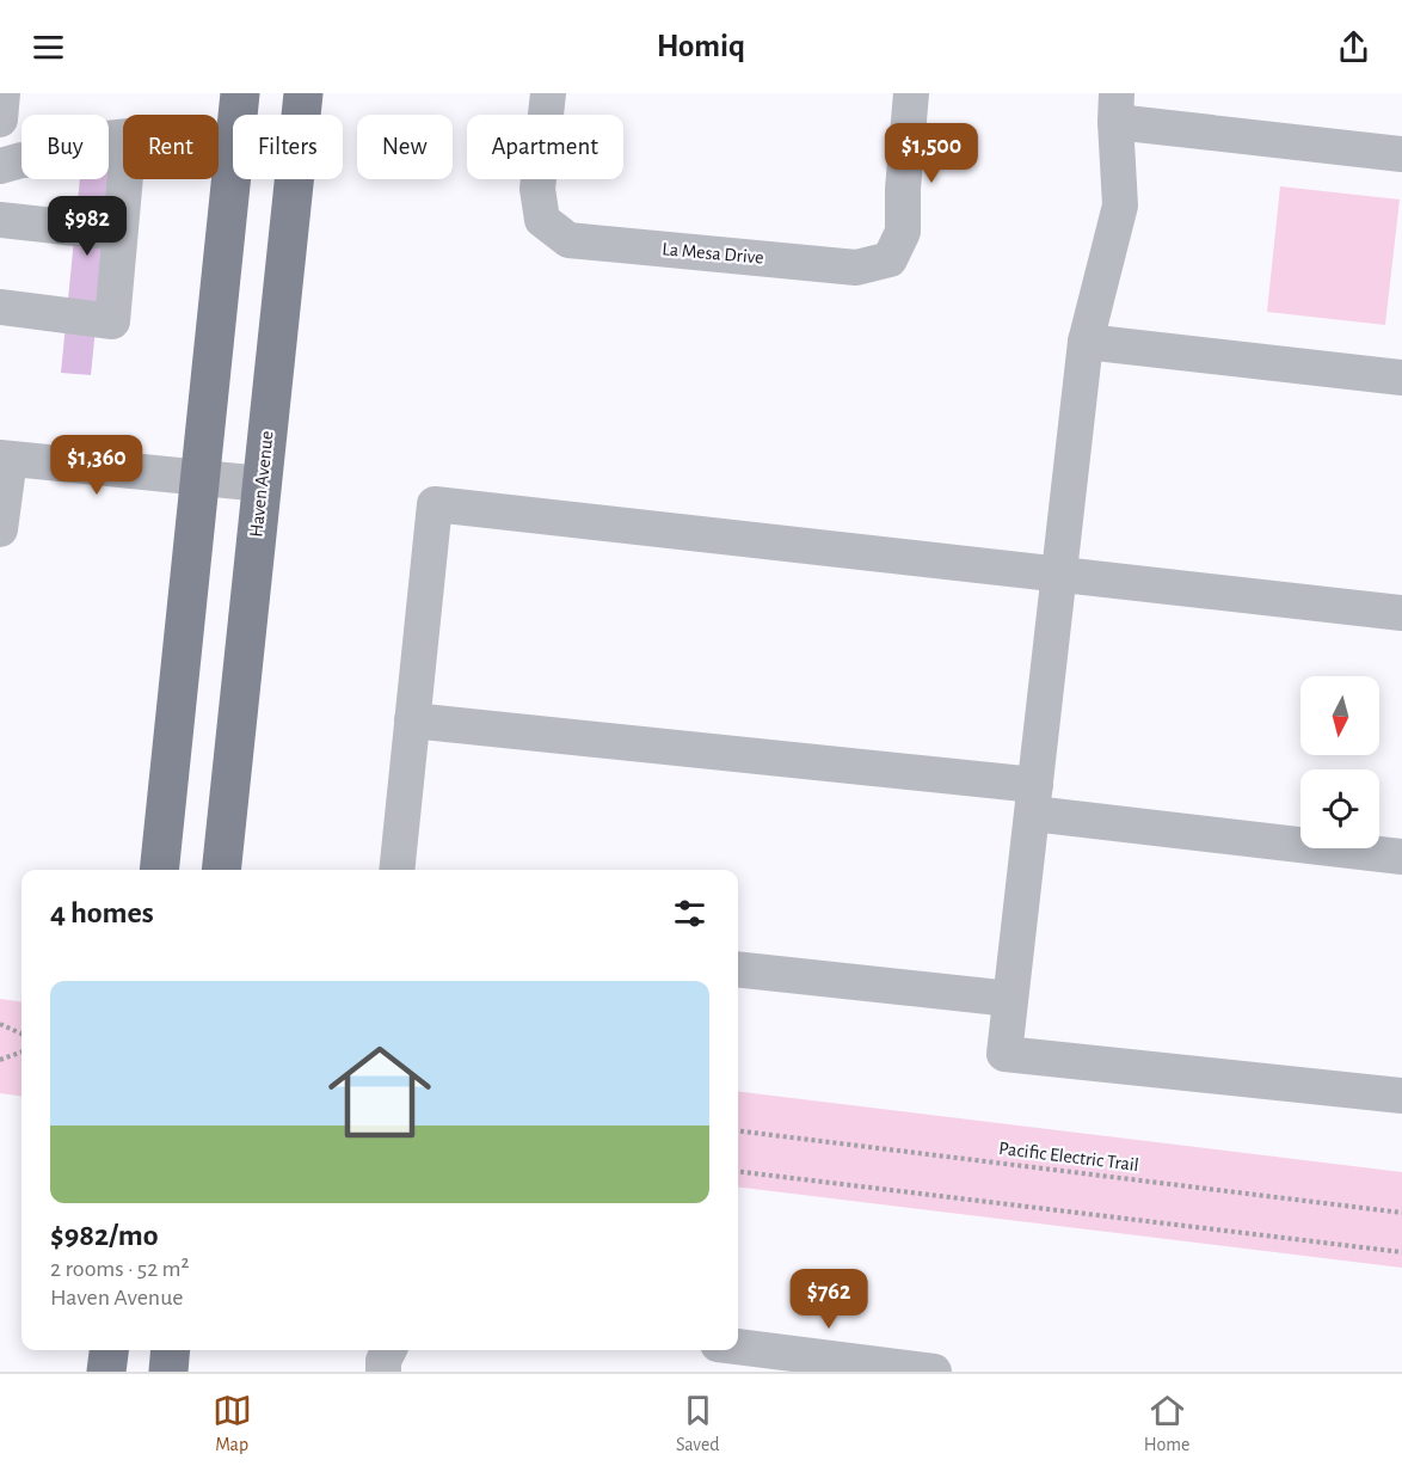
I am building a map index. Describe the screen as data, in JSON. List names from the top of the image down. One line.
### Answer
{"streets":{"main road":["Haven Avenue"],"street":["La Mesa Drive"],"path":["Pacific Electric Trail"]},"north":"bottom","page":{"header":"Homiq","chip":["Buy","Rent","Filters","New","Apartment"],"price":["$1,500","$982","$1,360","$762"],"heading":"4 homes","list":[{"name":"$982/mo","note":"2 rooms · 52 m² · Haven Avenue"}],"tabs":["Map","Saved","Home"]}}
